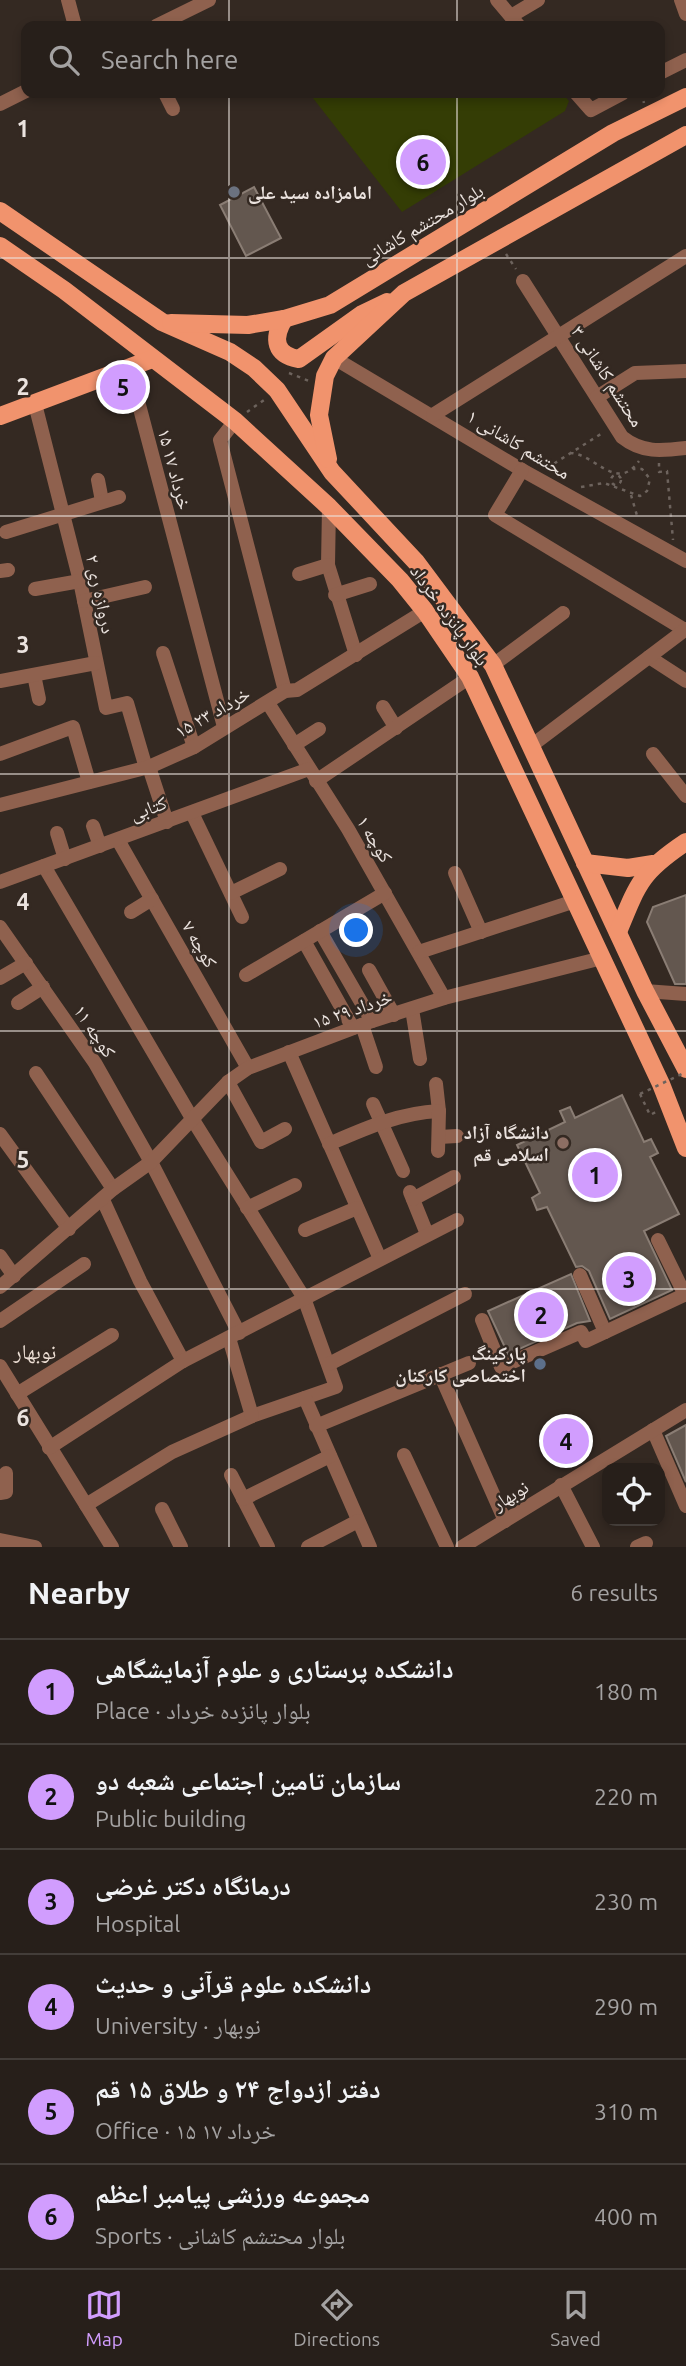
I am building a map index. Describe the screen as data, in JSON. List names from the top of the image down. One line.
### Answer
{"streets":{"main road":["بلوار محتشم کاشانی","بلوار پانزده خرداد"],"street":["محتشم کاشانی ۳","محتشم کاشانی ۱","۱۵ خرداد ۱۷","دروازه ری ۲","۱۵ خرداد ۲۳","کتابی","کوچه ۱","کوچه ۷","۱۵ خرداد ۲۹","کوچه ۱۱","نوبهار"]},"crossings":[["بلوار محتشم کاشانی","بلوار پانزده خرداد"],["۱۵ خرداد ۱۷","۱۵ خرداد ۲۳"],["دروازه ری ۲","۱۵ خرداد ۲۳"],["بلوار پانزده خرداد","۱۵ خرداد ۲۳"],["بلوار پانزده خرداد","کتابی"],["بلوار پانزده خرداد","۱۵ خرداد ۲۹"],["۱۵ خرداد ۲۳","کوچه ۱"],["کتابی","کوچه ۱"],["کتابی","کوچه ۷"],["کوچه ۱","۱۵ خرداد ۲۹"],["کوچه ۷","۱۵ خرداد ۲۹"],["۱۵ خرداد ۲۹","کوچه ۱۱"]],"districts":["نوبهار"],"places":["امامزاده سید علی","دانشگاه آزاد اسلامی قم","پارکینگ اختصاصی کارکنان"],"page":{"search":"Search here","pins":["6","5","1","3","2","4"],"heading":["Nearby","6 results"],"list":[{"mark":"1","name":"دانشکده پرستاری و علوم آزمایشگاهی","note":"Place · بلوار پانزده خرداد","value":"180 m"},{"mark":"2","name":"سازمان تامین اجتماعی شعبه دو","note":"Public building","value":"220 m"},{"mark":"3","name":"درمانگاه دکتر غرضی","note":"Hospital","value":"230 m"},{"mark":"4","name":"دانشکده علوم قرآنی و حدیث","note":"University · نوبهار","value":"290 m"},{"mark":"5","name":"دفتر ازدواج ۲۴ و طلاق ۱۵ قم","note":"Office · ۱۵ خرداد ۱۷","value":"310 m"},{"mark":"6","name":"مجموعه ورزشی پیامبر اعظم","note":"Sports · بلوار محتشم کاشانی","value":"400 m"}],"nav":["Map","Directions","Saved"]},"grid":{"rows":["1","2","3","4","5","6"]}}
